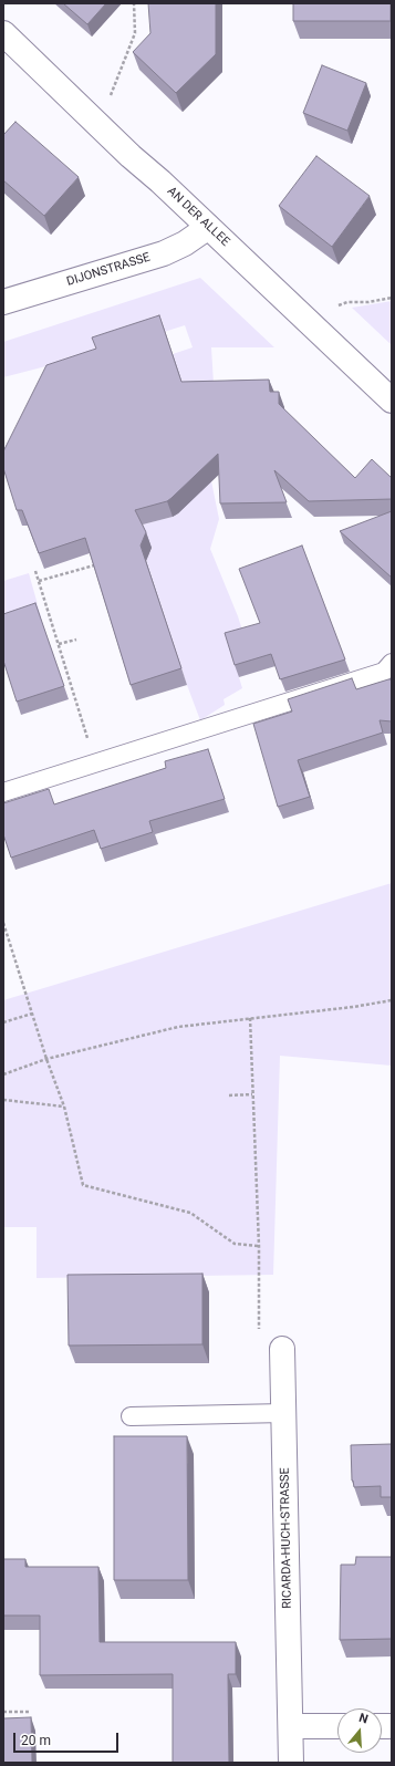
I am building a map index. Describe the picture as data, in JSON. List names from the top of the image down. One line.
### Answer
{"streets":{"street":["AN DER ALLEE","DIJONSTRASSE","RICARDA-HUCH-STRASSE"]},"crossings":[["AN DER ALLEE","DIJONSTRASSE"]],"scale_bar":"20 m","north":"top"}
